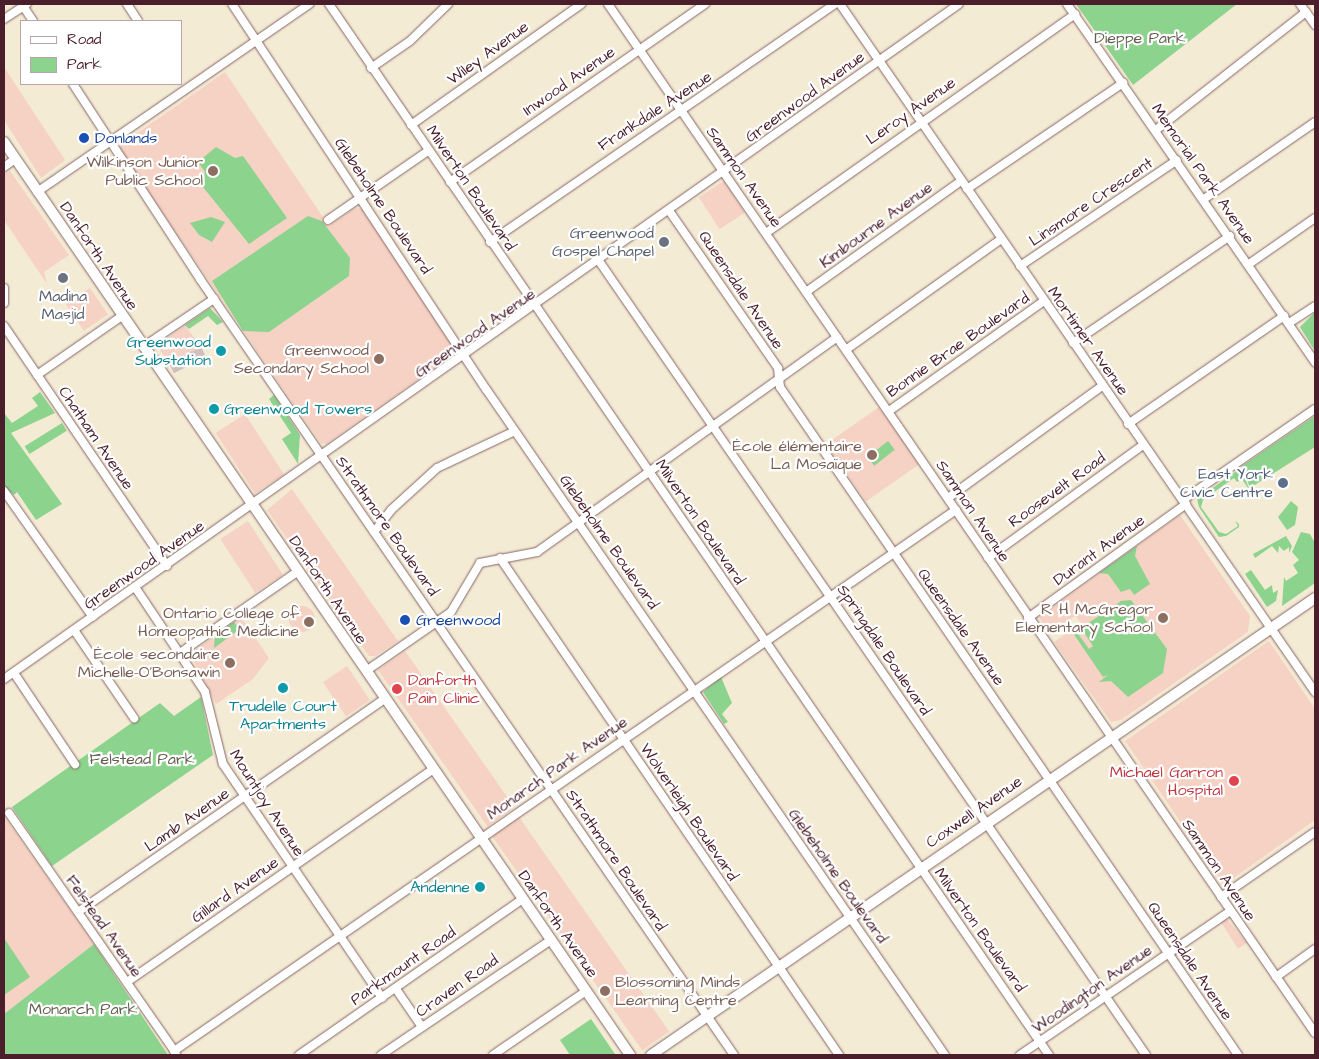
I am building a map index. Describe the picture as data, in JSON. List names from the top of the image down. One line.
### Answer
{"streets":{"main road":["Danforth Avenue","Coxwell Avenue"],"street":["Wiley Avenue","Inwood Avenue","Greenwood Avenue","Frankdale Avenue","Leroy Avenue","Memorial Park Avenue","Sammon Avenue","Milverton Boulevard","Linsmore Crescent","Glebeholme Boulevard","Kimbourne Avenue","Queensdale Avenue","Mortimer Avenue","Bonnie Brae Boulevard","Chatham Avenue","Roosevelt Road","Strathmore Boulevard","Durant Avenue","Springdale Boulevard","Monarch Park Avenue","Mountjoy Avenue","Wolverleigh Boulevard","Lamb Avenue","Gillard Avenue","Felstead Avenue","Parkmount Road","Craven Road","Woodington Avenue"]},"crossings":[["Wiley Avenue","Milverton Boulevard"],["Inwood Avenue","Sammon Avenue"],["Inwood Avenue","Milverton Boulevard"],["Greenwood Avenue","Sammon Avenue"],["Greenwood Avenue","Milverton Boulevard"],["Greenwood Avenue","Glebeholme Boulevard"],["Greenwood Avenue","Danforth Avenue"],["Greenwood Avenue","Queensdale Avenue"],["Greenwood Avenue","Mortimer Avenue"],["Greenwood Avenue","Chatham Avenue"],["Greenwood Avenue","Strathmore Boulevard"],["Greenwood Avenue","Springdale Boulevard"],["Greenwood Avenue","Mountjoy Avenue"],["Frankdale Avenue","Sammon Avenue"],["Frankdale Avenue","Milverton Boulevard"],["Leroy Avenue","Memorial Park Avenue"],["Leroy Avenue","Sammon Avenue"],["Leroy Avenue","Mortimer Avenue"],["Memorial Park Avenue","Linsmore Crescent"],["Sammon Avenue","Kimbourne Avenue"],["Sammon Avenue","Bonnie Brae Boulevard"],["Sammon Avenue","Roosevelt Road"],["Sammon Avenue","Durant Avenue"],["Sammon Avenue","Monarch Park Avenue"],["Sammon Avenue","Coxwell Avenue"],["Sammon Avenue","Woodington Avenue"],["Milverton Boulevard","Monarch Park Avenue"],["Milverton Boulevard","Coxwell Avenue"],["Milverton Boulevard","Woodington Avenue"],["Linsmore Crescent","Mortimer Avenue"],["Glebeholme Boulevard","Monarch Park Avenue"],["Glebeholme Boulevard","Coxwell Avenue"],["Kimbourne Avenue","Mortimer Avenue"],["Danforth Avenue","Monarch Park Avenue"],["Danforth Avenue","Lamb Avenue"],["Danforth Avenue","Gillard Avenue"],["Danforth Avenue","Parkmount Road"],["Danforth Avenue","Craven Road"],["Queensdale Avenue","Monarch Park Avenue"],["Queensdale Avenue","Coxwell Avenue"],["Queensdale Avenue","Woodington Avenue"],["Mortimer Avenue","Bonnie Brae Boulevard"],["Mortimer Avenue","Roosevelt Road"],["Mortimer Avenue","Durant Avenue"],["Mortimer Avenue","Coxwell Avenue"],["Strathmore Boulevard","Monarch Park Avenue"],["Strathmore Boulevard","Coxwell Avenue"],["Springdale Boulevard","Monarch Park Avenue"],["Springdale Boulevard","Coxwell Avenue"],["Springdale Boulevard","Woodington Avenue"],["Monarch Park Avenue","Mountjoy Avenue"],["Monarch Park Avenue","Wolverleigh Boulevard"],["Monarch Park Avenue","Felstead Avenue"],["Mountjoy Avenue","Lamb Avenue"],["Mountjoy Avenue","Gillard Avenue"],["Mountjoy Avenue","Parkmount Road"],["Wolverleigh Boulevard","Coxwell Avenue"],["Lamb Avenue","Felstead Avenue"],["Gillard Avenue","Felstead Avenue"]],"parks":["Dieppe Park","Felstead Park","Monarch Park"],"places":["Donlands","Wilkinson Junior Public School","Greenwood Gospel Chapel","Madina Masjid","Greenwood Substation","Greenwood Secondary School","Greenwood Towers","École élémentaire La Mosaïque","East York Civic Centre","R H McGregor Elementary School","Greenwood","Ontario College of Homeopathic Medicine","École secondaire Michelle-O'Bonsawin","Trudelle Court Apartments","Danforth Pain Clinic","Michael Garron Hospital","Andenne","Blossoming Minds Learning Centre"],"legend":["Road","Park"]}
